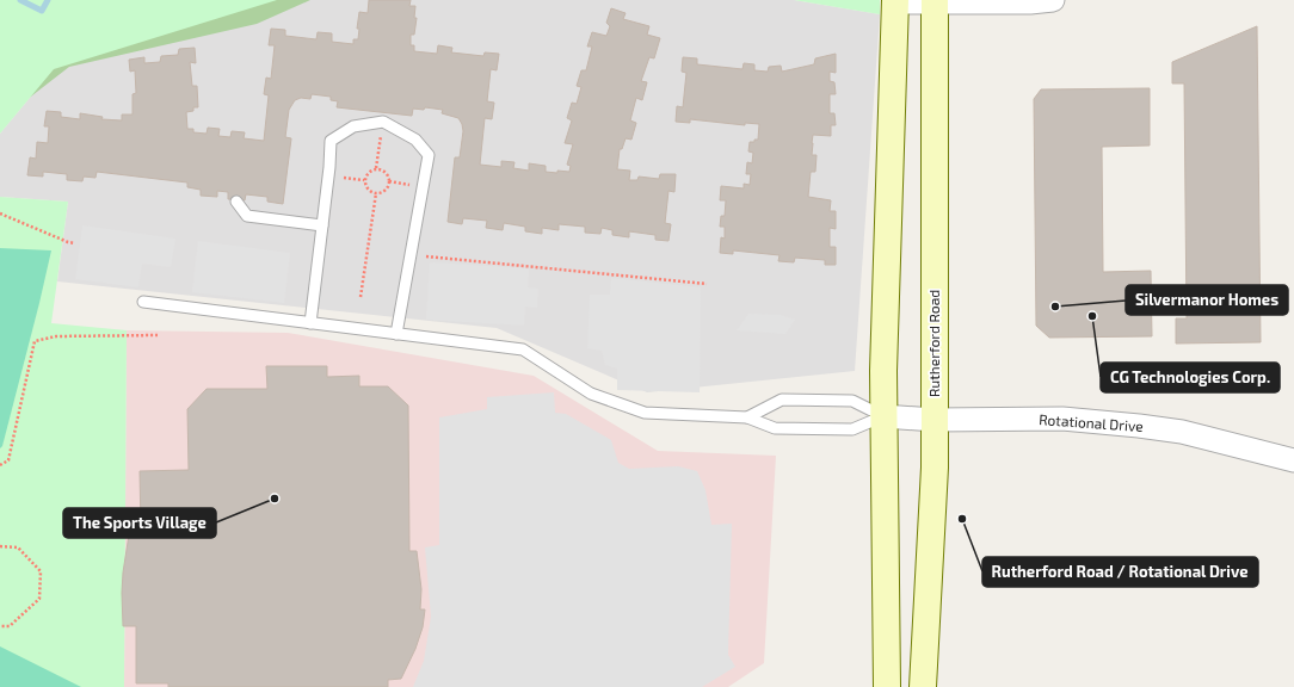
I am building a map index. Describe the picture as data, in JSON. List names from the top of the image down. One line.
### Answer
{"streets":{"main road":["Rutherford Road"],"street":["Rotational Drive"]},"crossings":[["Rutherford Road","Rotational Drive"]],"places":["Silvermanor Homes","CG Technologies Corp.","The Sports Village","Rutherford Road / Rotational Drive"]}
